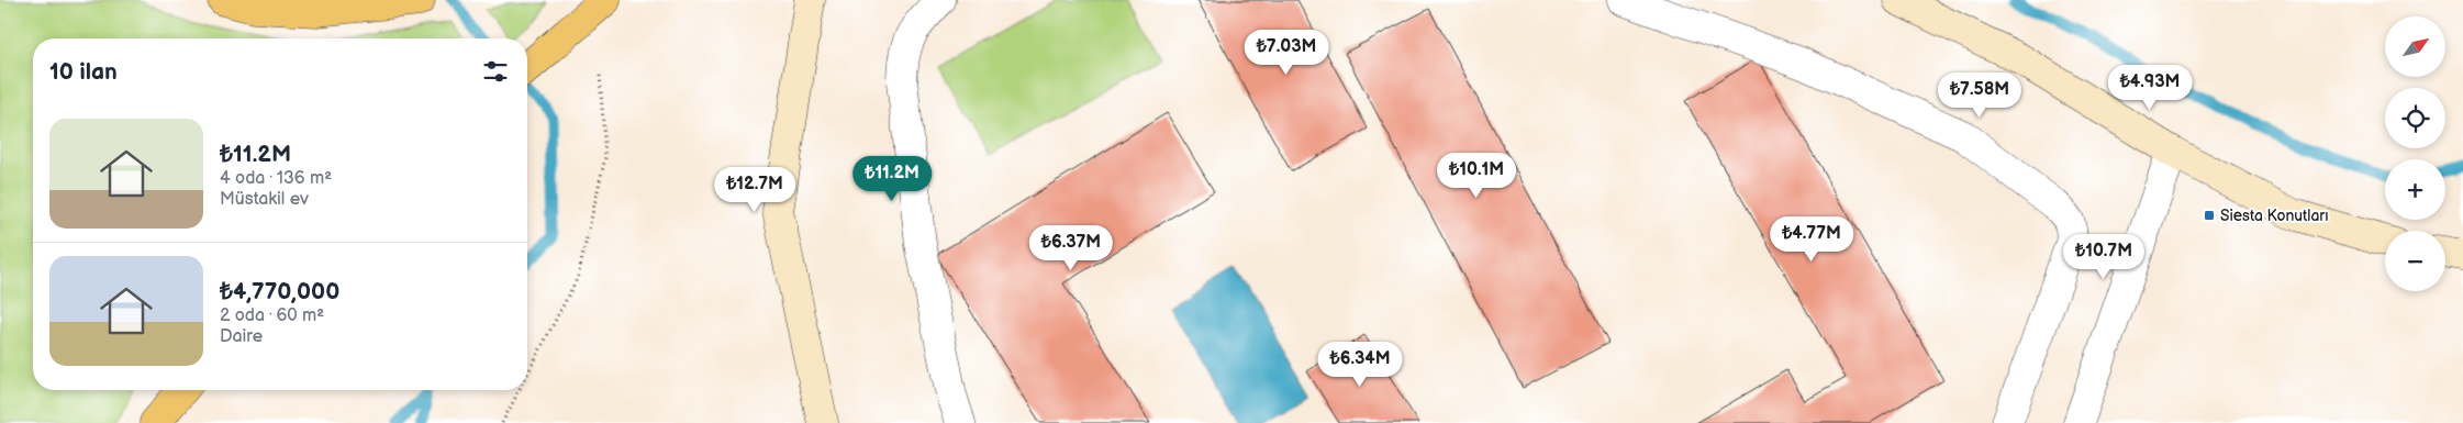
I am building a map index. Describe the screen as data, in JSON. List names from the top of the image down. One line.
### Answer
{"places":{"transit":["Siesta Konutları"]},"north":"top right","page":{"map_buttons":["+","−"],"price":["₺7.03M","₺4.93M","₺7.58M","₺10.1M","₺11.2M","₺12.7M","₺4.77M","₺6.37M","₺10.7M","₺6.34M"],"heading":"10 ilan","list":[{"name":"₺11.2M","note":"4 oda · 136 m² · Müstakil ev"},{"name":"₺4,770,000","note":"2 oda · 60 m² · Daire"}]}}
